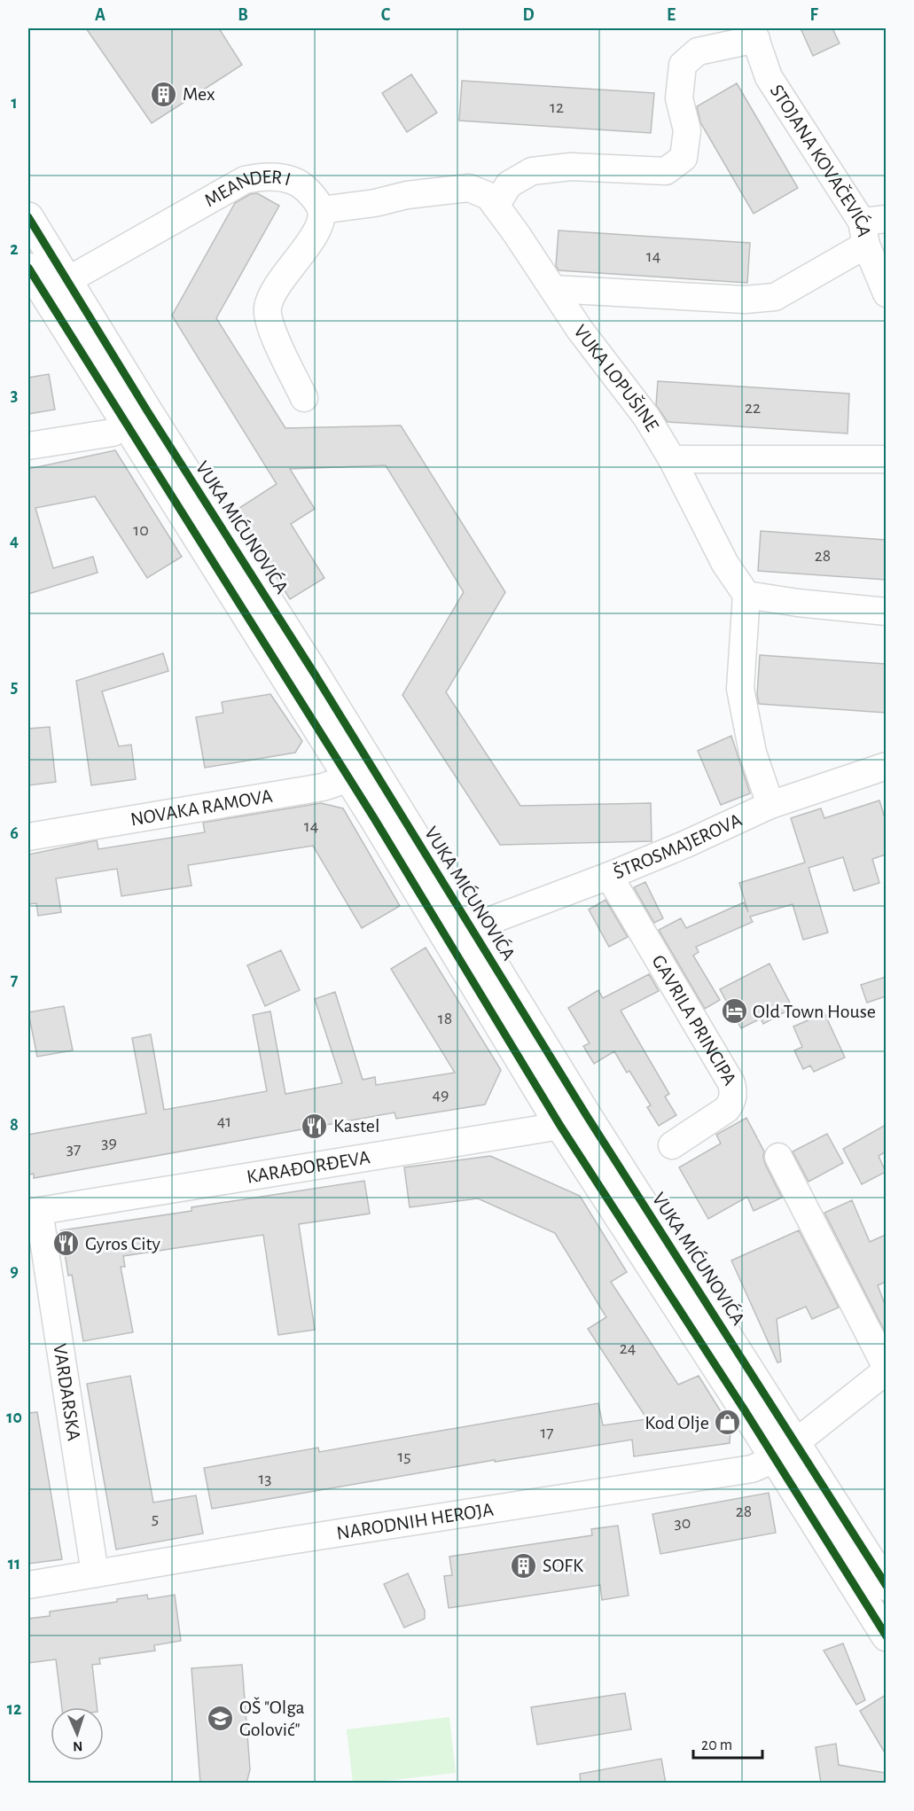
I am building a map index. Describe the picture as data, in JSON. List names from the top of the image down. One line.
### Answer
{"streets":{"main road":["VUKA MIĆUNOVIĆA"],"street":["STOJANA KOVAČEVIĆA","MEANDER I","VUKA LOPUŠINE","NOVAKA RAMOVA","ŠTROSMAJEROVA","GAVRILA PRINCIPA","KARAĐORĐEVA","VARDARSKA","NARODNIH HEROJA"]},"crossings":[["MEANDER I","VUKA LOPUŠINE"],["MEANDER I","VUKA MIĆUNOVIĆA"],["VUKA MIĆUNOVIĆA","NOVAKA RAMOVA"],["VUKA MIĆUNOVIĆA","ŠTROSMAJEROVA"],["VUKA MIĆUNOVIĆA","KARAĐORĐEVA"],["VUKA MIĆUNOVIĆA","NARODNIH HEROJA"],["ŠTROSMAJEROVA","GAVRILA PRINCIPA"],["KARAĐORĐEVA","VARDARSKA"],["VARDARSKA","NARODNIH HEROJA"]],"places":{"building":["Mex","SOFK"],"hotel":["Old Town House"],"restaurant":["Kastel","Gyros City"],"shop":["Kod Olje"],"school or university":["OŠ \"Olga Golović\""]},"house_numbers":["12","14","22","10","28","14","18","49","41","39","37","24","17","15","13","28","5","30"],"scale_bar":"20 m","north":"bottom","grid":{"columns":["A","B","C","D","E","F"],"rows":["1","2","3","4","5","6","7","8","9","10","11","12"]}}
